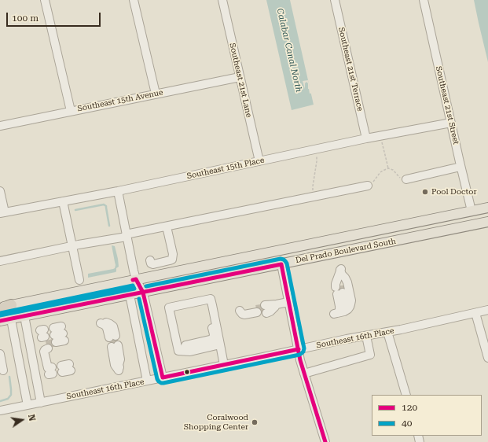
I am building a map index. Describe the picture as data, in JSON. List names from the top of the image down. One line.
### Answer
{"streets":{"main road":["Del Prado Boulevard South"],"street":["Southeast 21st Terrace","Southeast 21st Lane","Southeast 15th Avenue","Southeast 21st Street","Southeast 15th Place","Southeast 16th Place"]},"crossings":[["Southeast 21st Terrace","Southeast 15th Place"],["Southeast 21st Lane","Southeast 15th Avenue"],["Southeast 21st Lane","Southeast 15th Place"],["Southeast 21st Street","Southeast 15th Place"],["Southeast 21st Street","Del Prado Boulevard South"]],"water":["Calabar Canal North"],"places":["Pool Doctor","Coralwood Shopping Center"],"lines":["transit line 40","transit line 120"],"legend":["120","40"],"scale_bar":"100 m","north":"right"}
